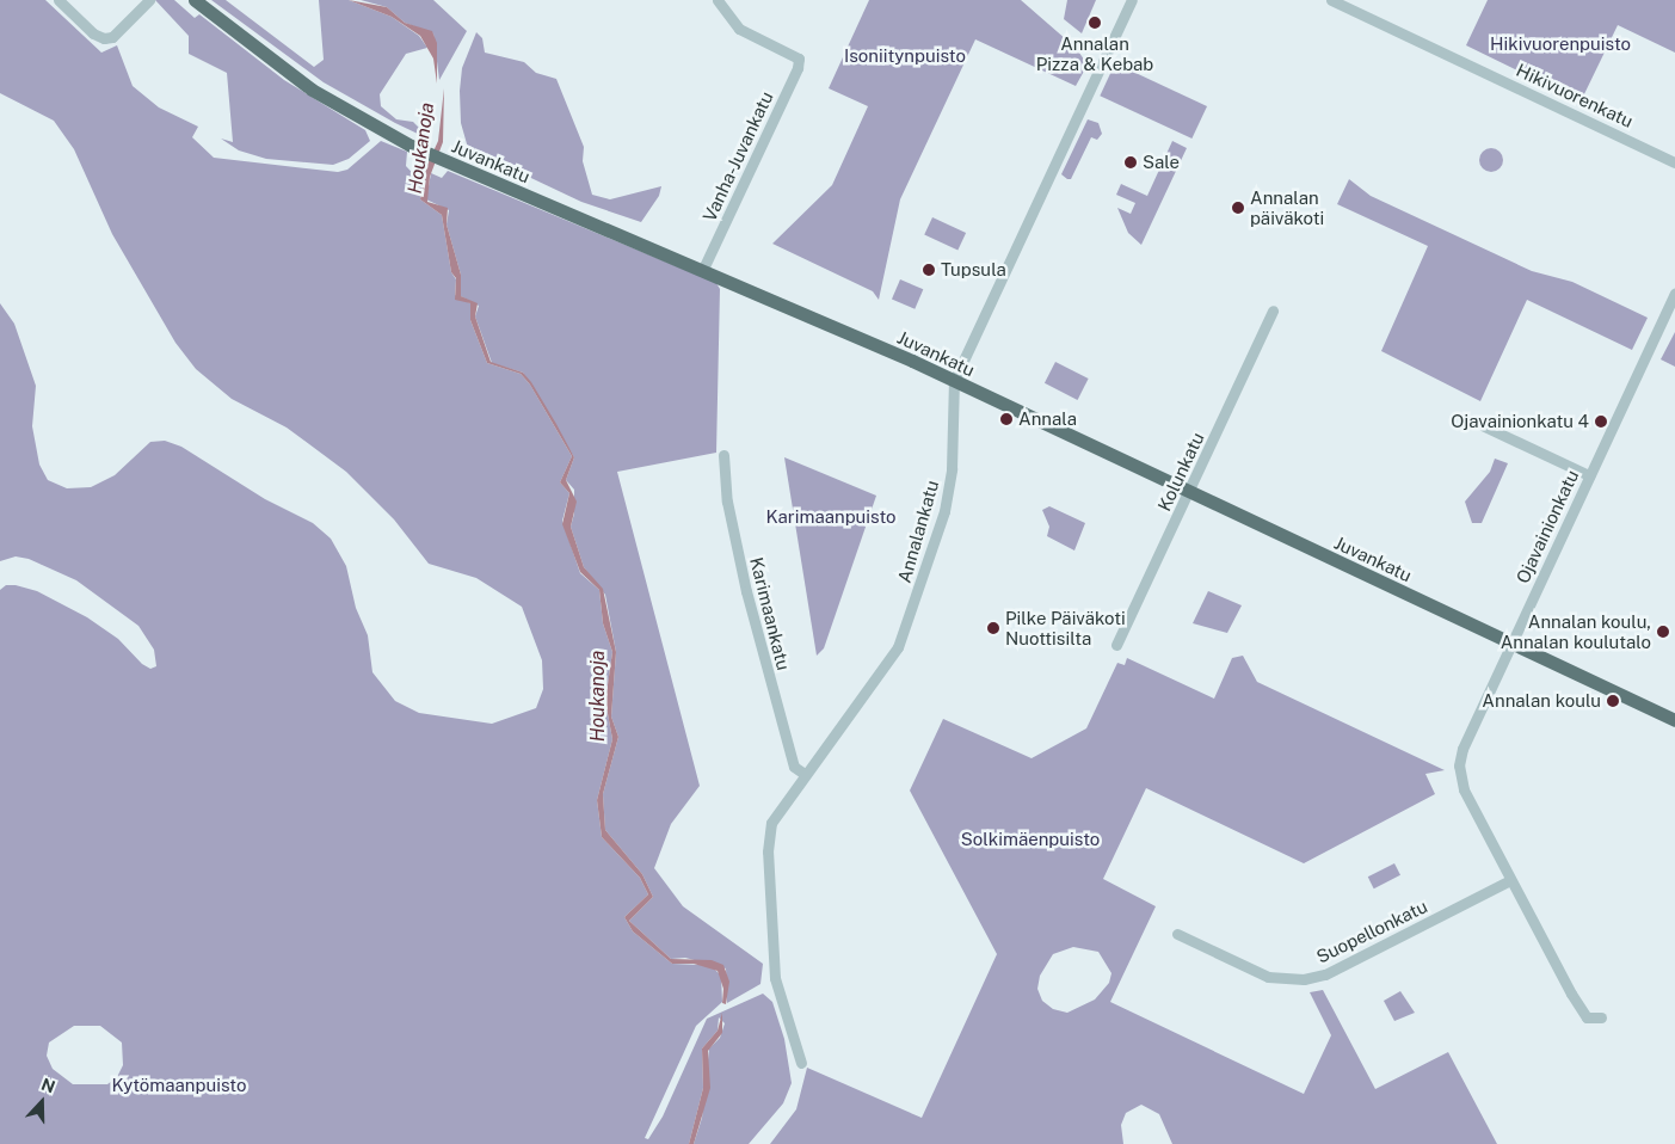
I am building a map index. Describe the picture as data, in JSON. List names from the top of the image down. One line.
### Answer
{"streets":{"main road":["Juvankatu"],"street":["Hikivuorenkatu","Vanha-Juvankatu","Kolunkatu","Ojavainionkatu","Annalankatu","Karimaankatu","Suopellonkatu"]},"crossings":[["Vanha-Juvankatu","Juvankatu"],["Juvankatu","Kolunkatu"],["Juvankatu","Ojavainionkatu"],["Juvankatu","Annalankatu"],["Ojavainionkatu","Suopellonkatu"],["Annalankatu","Karimaankatu"]],"water":["Houkanoja"],"parks":["Hikivuorenpuisto","Isoniitynpuisto","Karimaanpuisto","Solkimäenpuisto","Kytömaanpuisto"],"places":["Annalan Pizza & Kebab","Sale","Annalan päiväkoti","Tupsula","Annala","Ojavainionkatu 4","Pilke Päiväkoti Nuottisilta","Annalan koulu, Annalan koulutalo","Annalan koulu"],"north":"top"}
